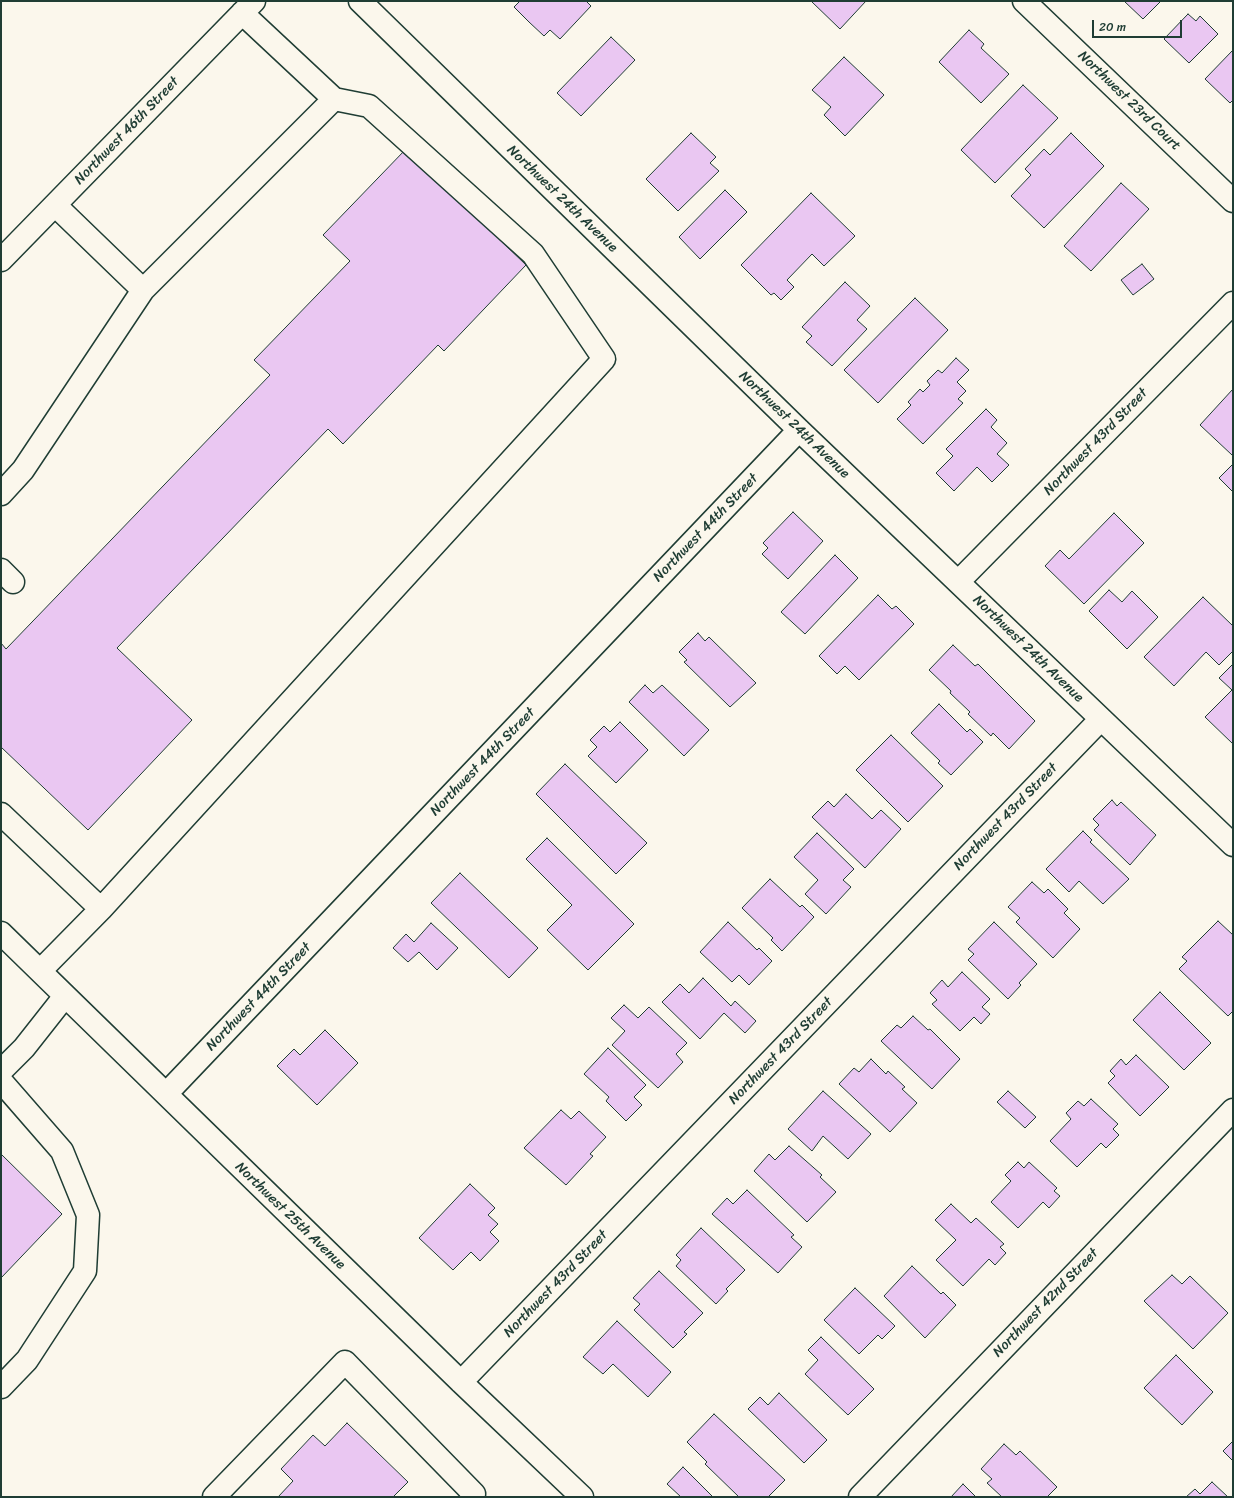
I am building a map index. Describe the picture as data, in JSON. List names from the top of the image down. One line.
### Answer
{"streets":{"street":["Northwest 23rd Court","Northwest 46th Street","Northwest 24th Avenue","Northwest 43rd Street","Northwest 44th Street","Northwest 25th Avenue","Northwest 42nd Street"]},"crossings":[["Northwest 24th Avenue","Northwest 43rd Street"],["Northwest 24th Avenue","Northwest 44th Street"],["Northwest 43rd Street","Northwest 25th Avenue"],["Northwest 44th Street","Northwest 25th Avenue"]],"scale_bar":"20 m"}
